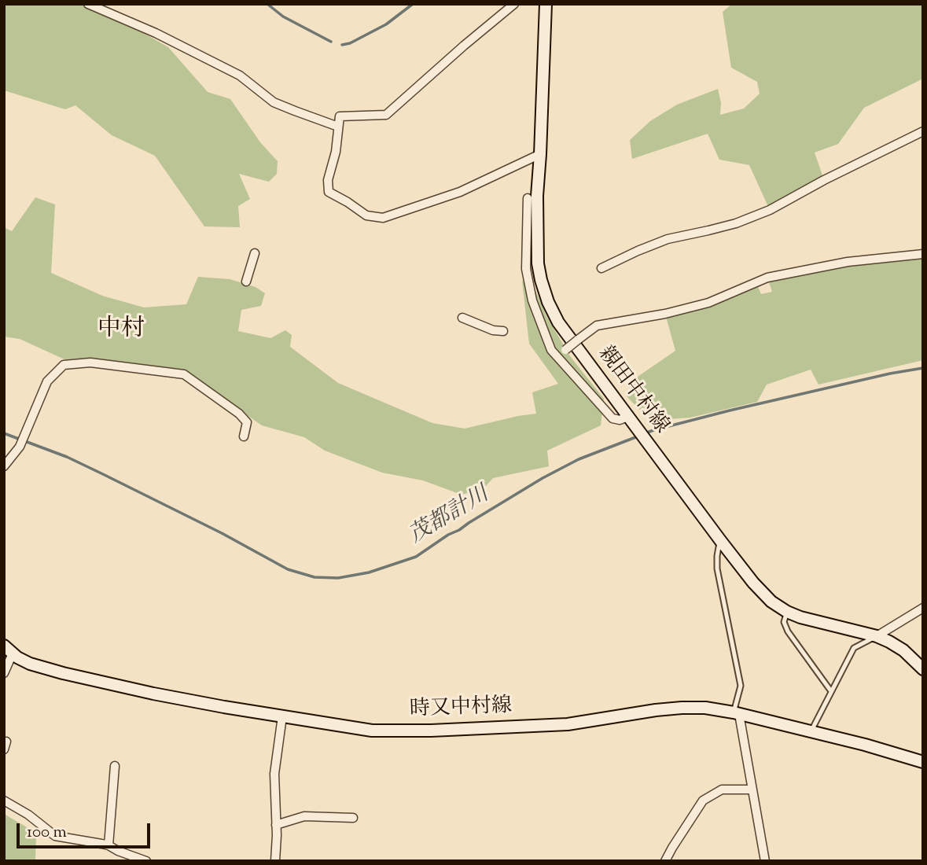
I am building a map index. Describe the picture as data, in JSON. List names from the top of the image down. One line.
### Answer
{"streets":{"main road":["親田中村線","時又中村線"]},"districts":["中村"],"water":["茂都計川"],"scale_bar":"100 m"}
